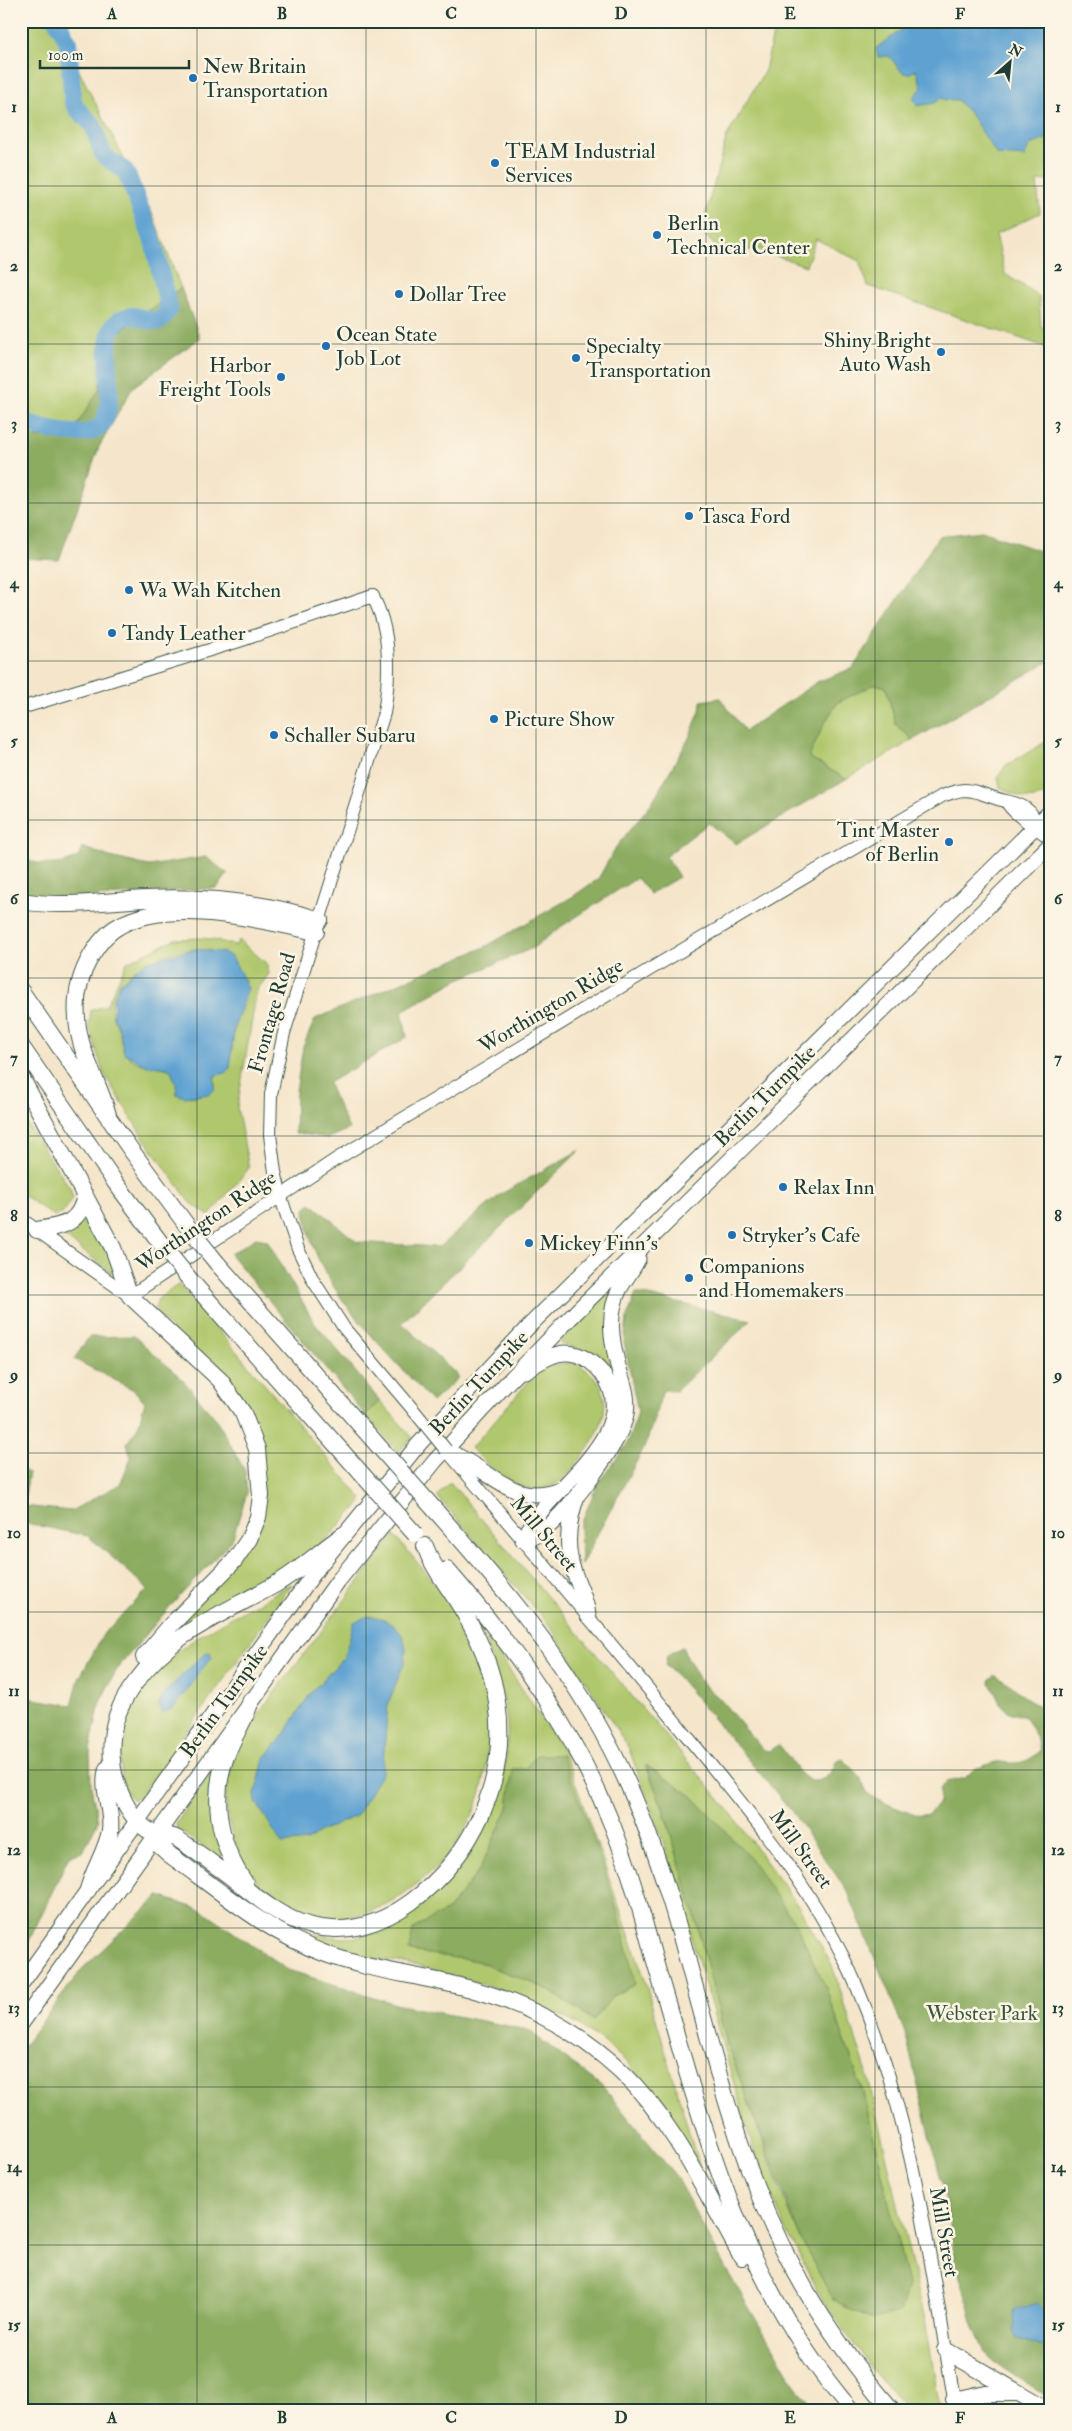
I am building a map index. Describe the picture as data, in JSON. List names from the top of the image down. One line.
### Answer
{"streets":{"highway":["Berlin Turnpike"],"main road":["Worthington Ridge","Frontage Road","Mill Street"]},"crossings":[["Worthington Ridge","Frontage Road"],["Worthington Ridge","Berlin Turnpike"]],"parks":["Webster Park"],"places":["New Britain Transportation","TEAM Industrial Services","Berlin Technical Center","Dollar Tree","Ocean State Job Lot","Shiny Bright Auto Wash","Specialty Transportation","Harbor Freight Tools","Tasca Ford","Wa Wah Kitchen","Tandy Leather","Picture Show","Schaller Subaru","Tint Master of Berlin","Relax Inn","Stryker's Cafe","Mickey Finn's","Companions and Homemakers"],"scale_bar":"100 m","north":"top right","grid":{"columns":["A","B","C","D","E","F"],"rows":["1","2","3","4","5","6","7","8","9","10","11","12","13","14","15"]}}
